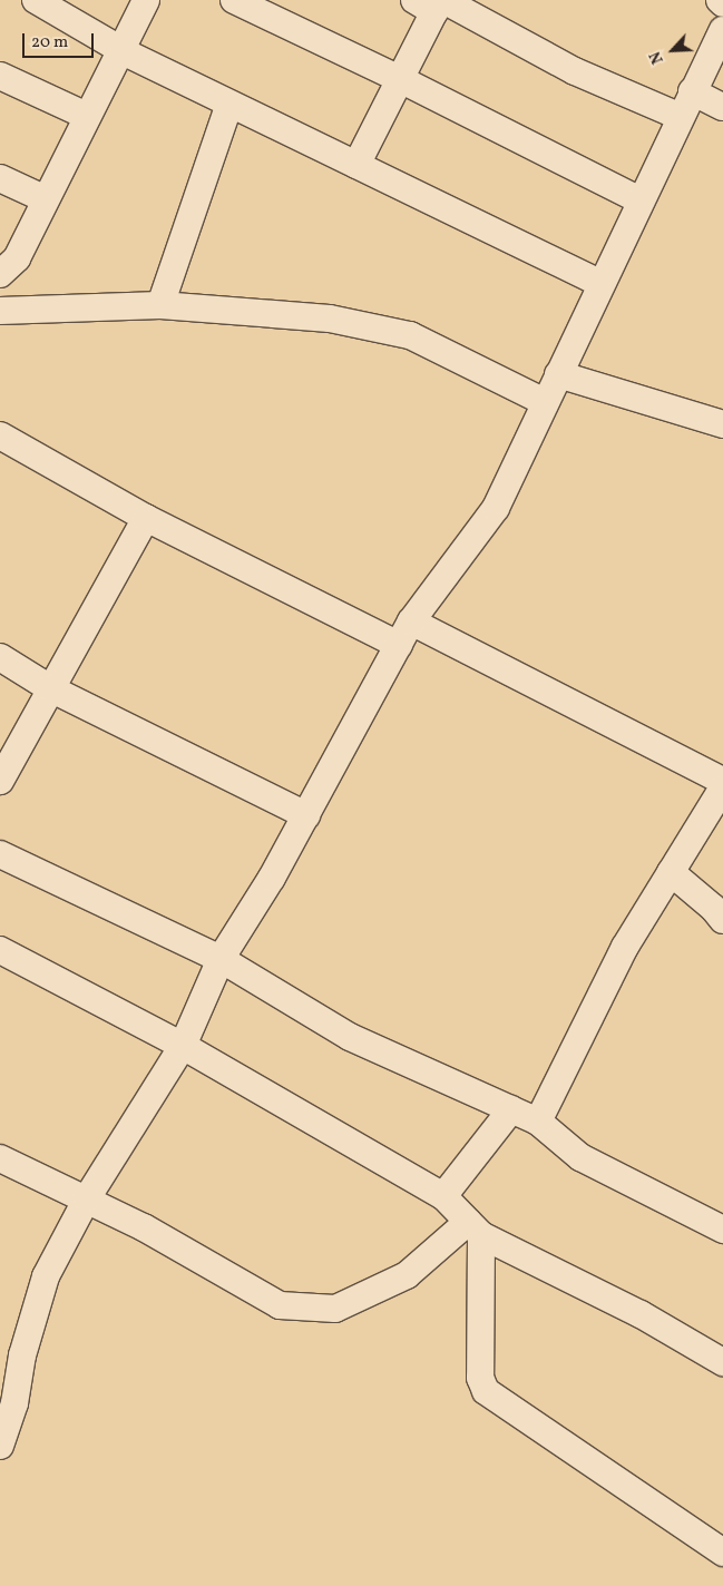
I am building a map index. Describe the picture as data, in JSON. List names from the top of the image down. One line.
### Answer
{"scale_bar":"20 m","north":"bottom left"}
